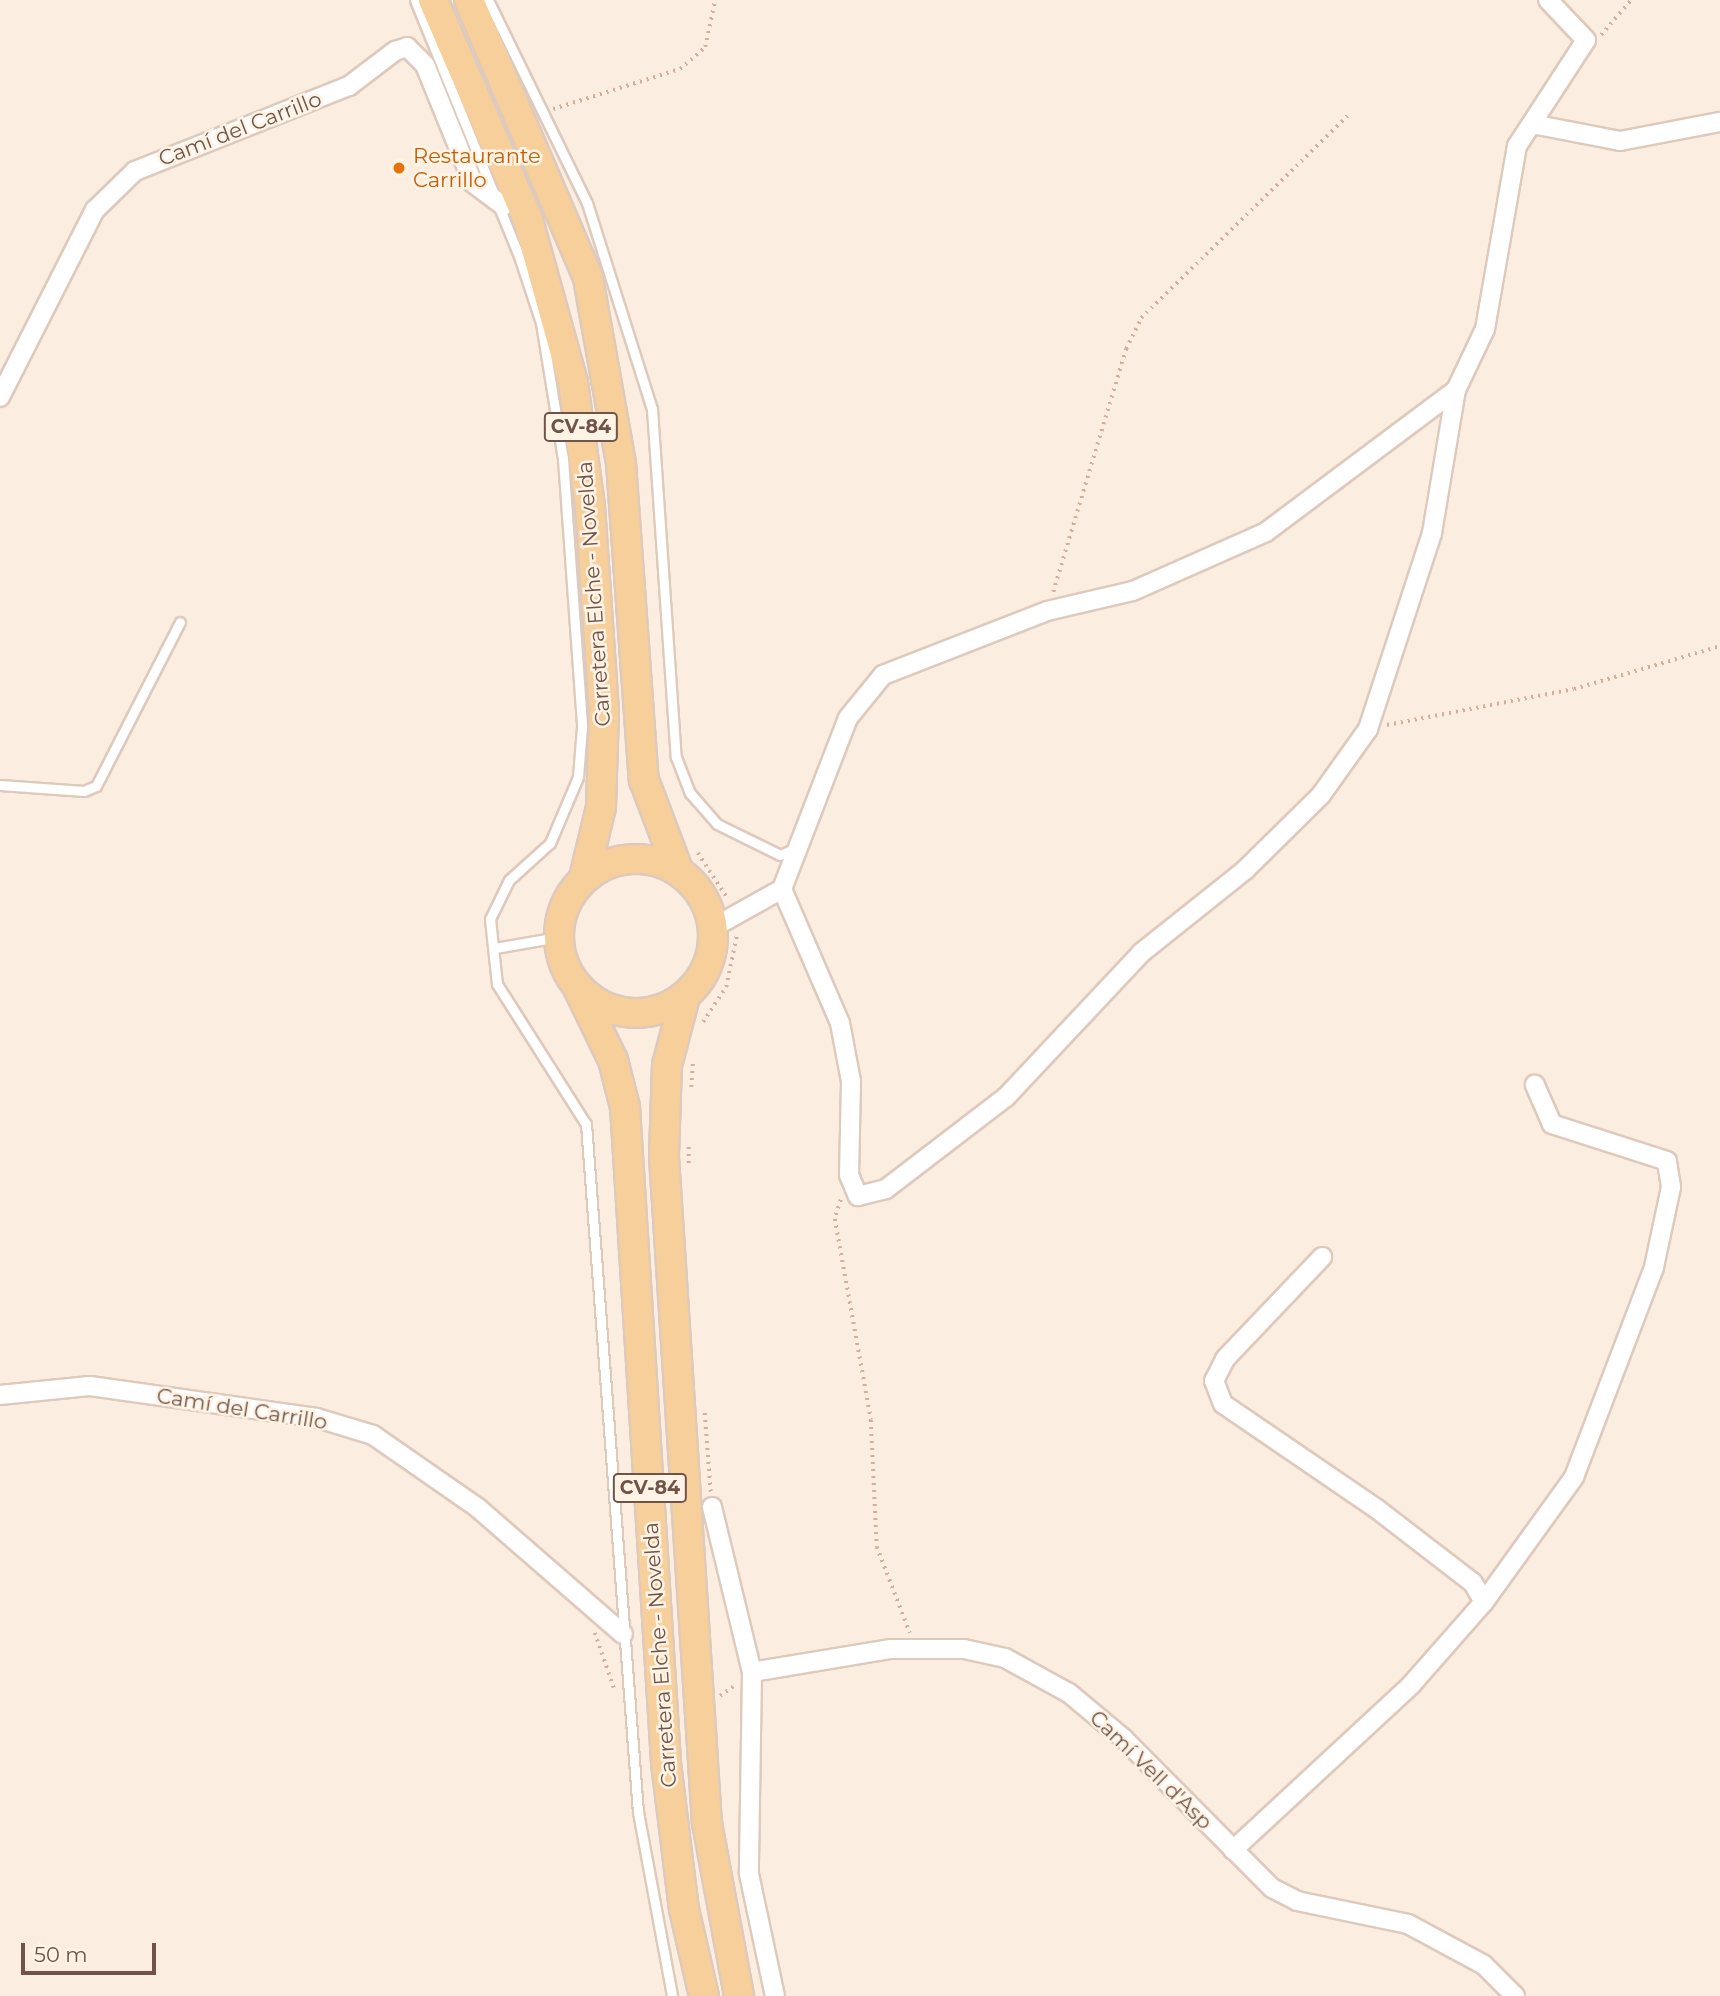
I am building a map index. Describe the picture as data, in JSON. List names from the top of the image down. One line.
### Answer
{"streets":{"main road":["CV-84","Carretera Elche - Novelda"],"street":["Camí del Carrillo","Camí Vell d'Asp"]},"crossings":[["CV-84","Carretera Elche - Novelda"]],"places":["Restaurante Carrillo"],"scale_bar":"50 m"}
